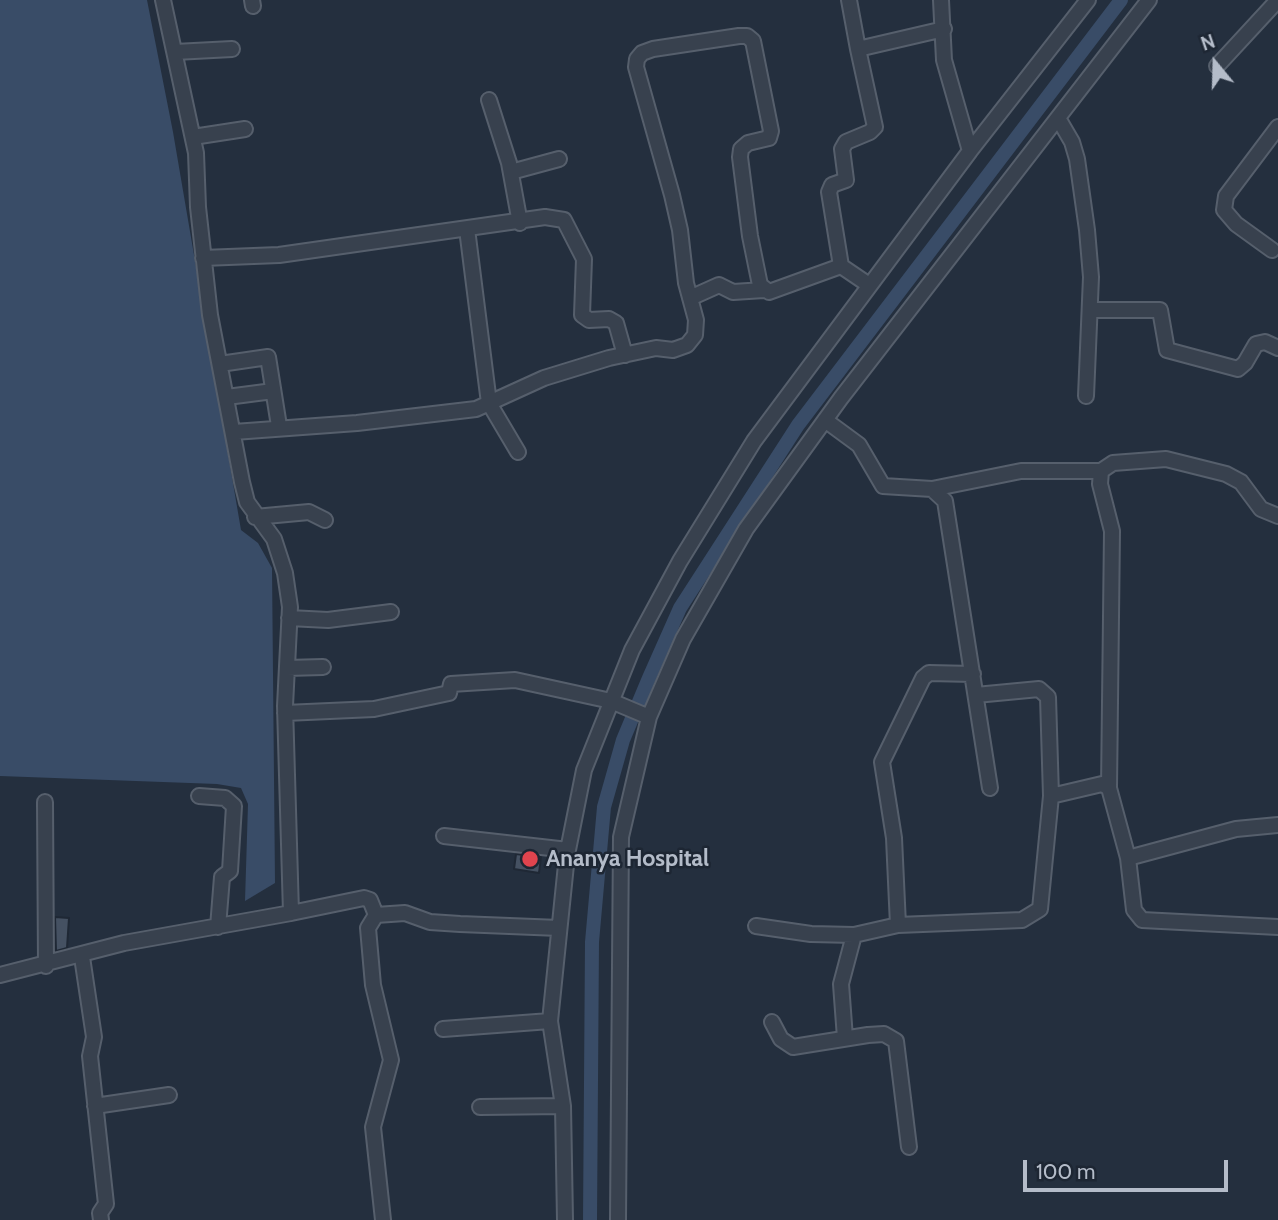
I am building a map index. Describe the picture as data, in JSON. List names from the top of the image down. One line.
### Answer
{"places":["Ananya Hospital"],"scale_bar":"100 m","north":"top"}
